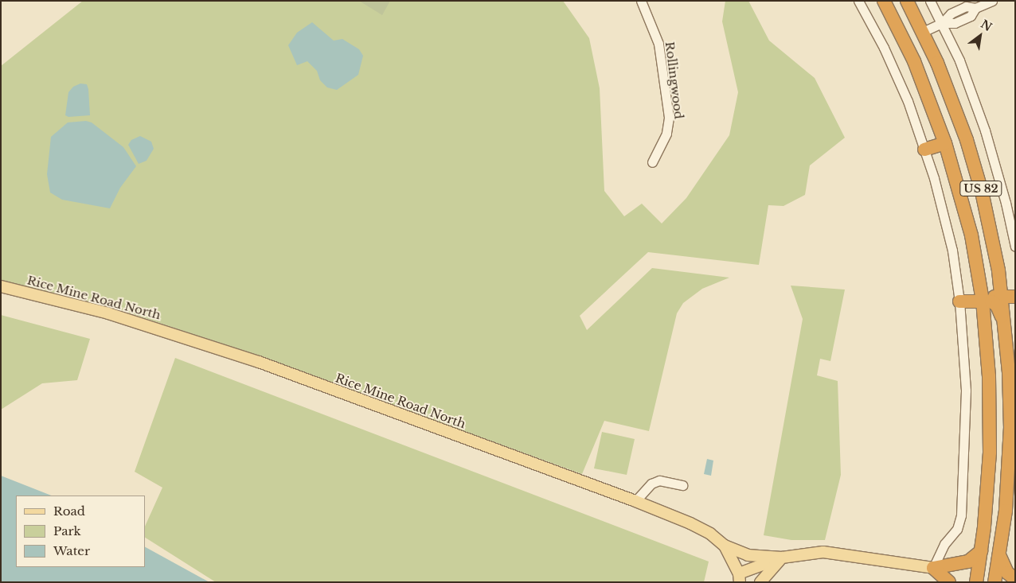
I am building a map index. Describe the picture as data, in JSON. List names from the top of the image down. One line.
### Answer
{"streets":{"highway":["US 82"],"main road":["Rice Mine Road North"],"street":["Rollingwood"]},"legend":["Road","Park","Water"],"north":"top right"}
